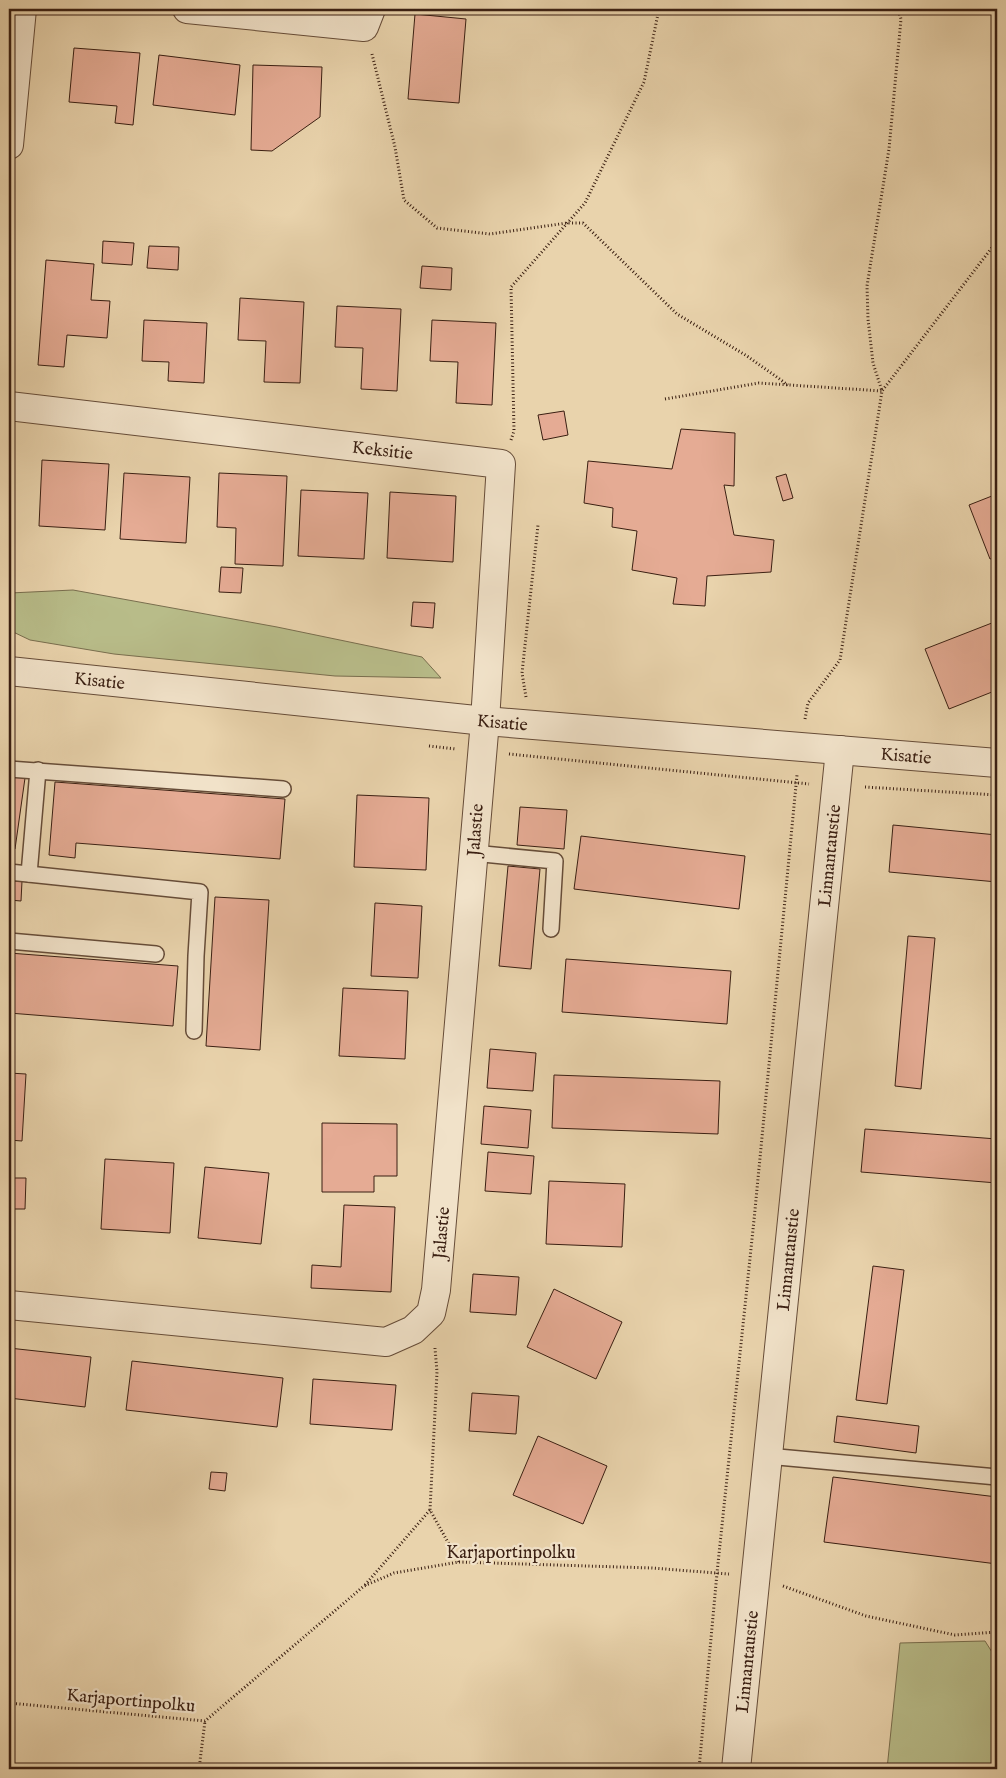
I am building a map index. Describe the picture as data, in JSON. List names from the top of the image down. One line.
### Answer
{"streets":{"street":["Keksitie","Kisatie","Jalastie","Linnantaustie"],"path":["Karjaportinpolku"]},"crossings":[["Kisatie","Jalastie"],["Kisatie","Linnantaustie"],["Linnantaustie","Karjaportinpolku"]]}
